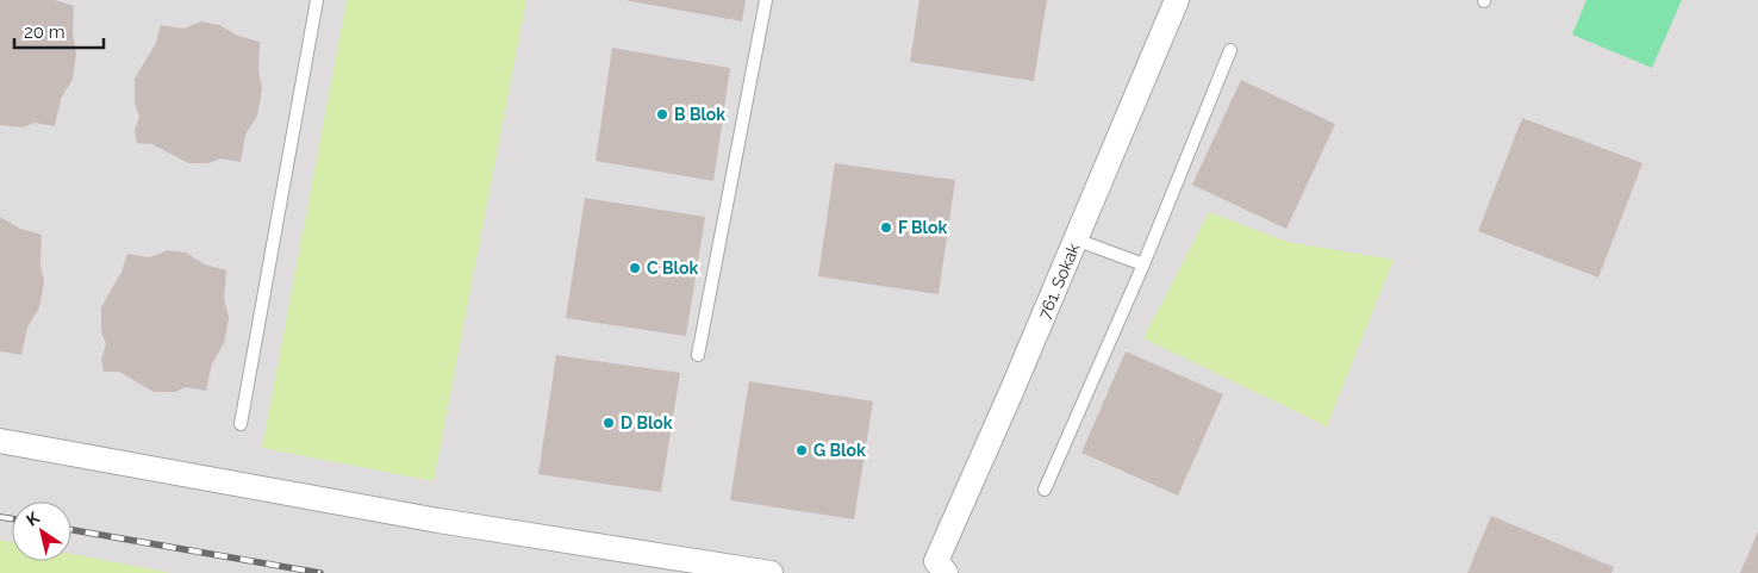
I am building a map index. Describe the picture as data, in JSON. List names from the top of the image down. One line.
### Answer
{"streets":{"street":["761. Sokak"]},"places":["B Blok","F Blok","C Blok","D Blok","G Blok"],"scale_bar":"20 m","north":"top left"}
